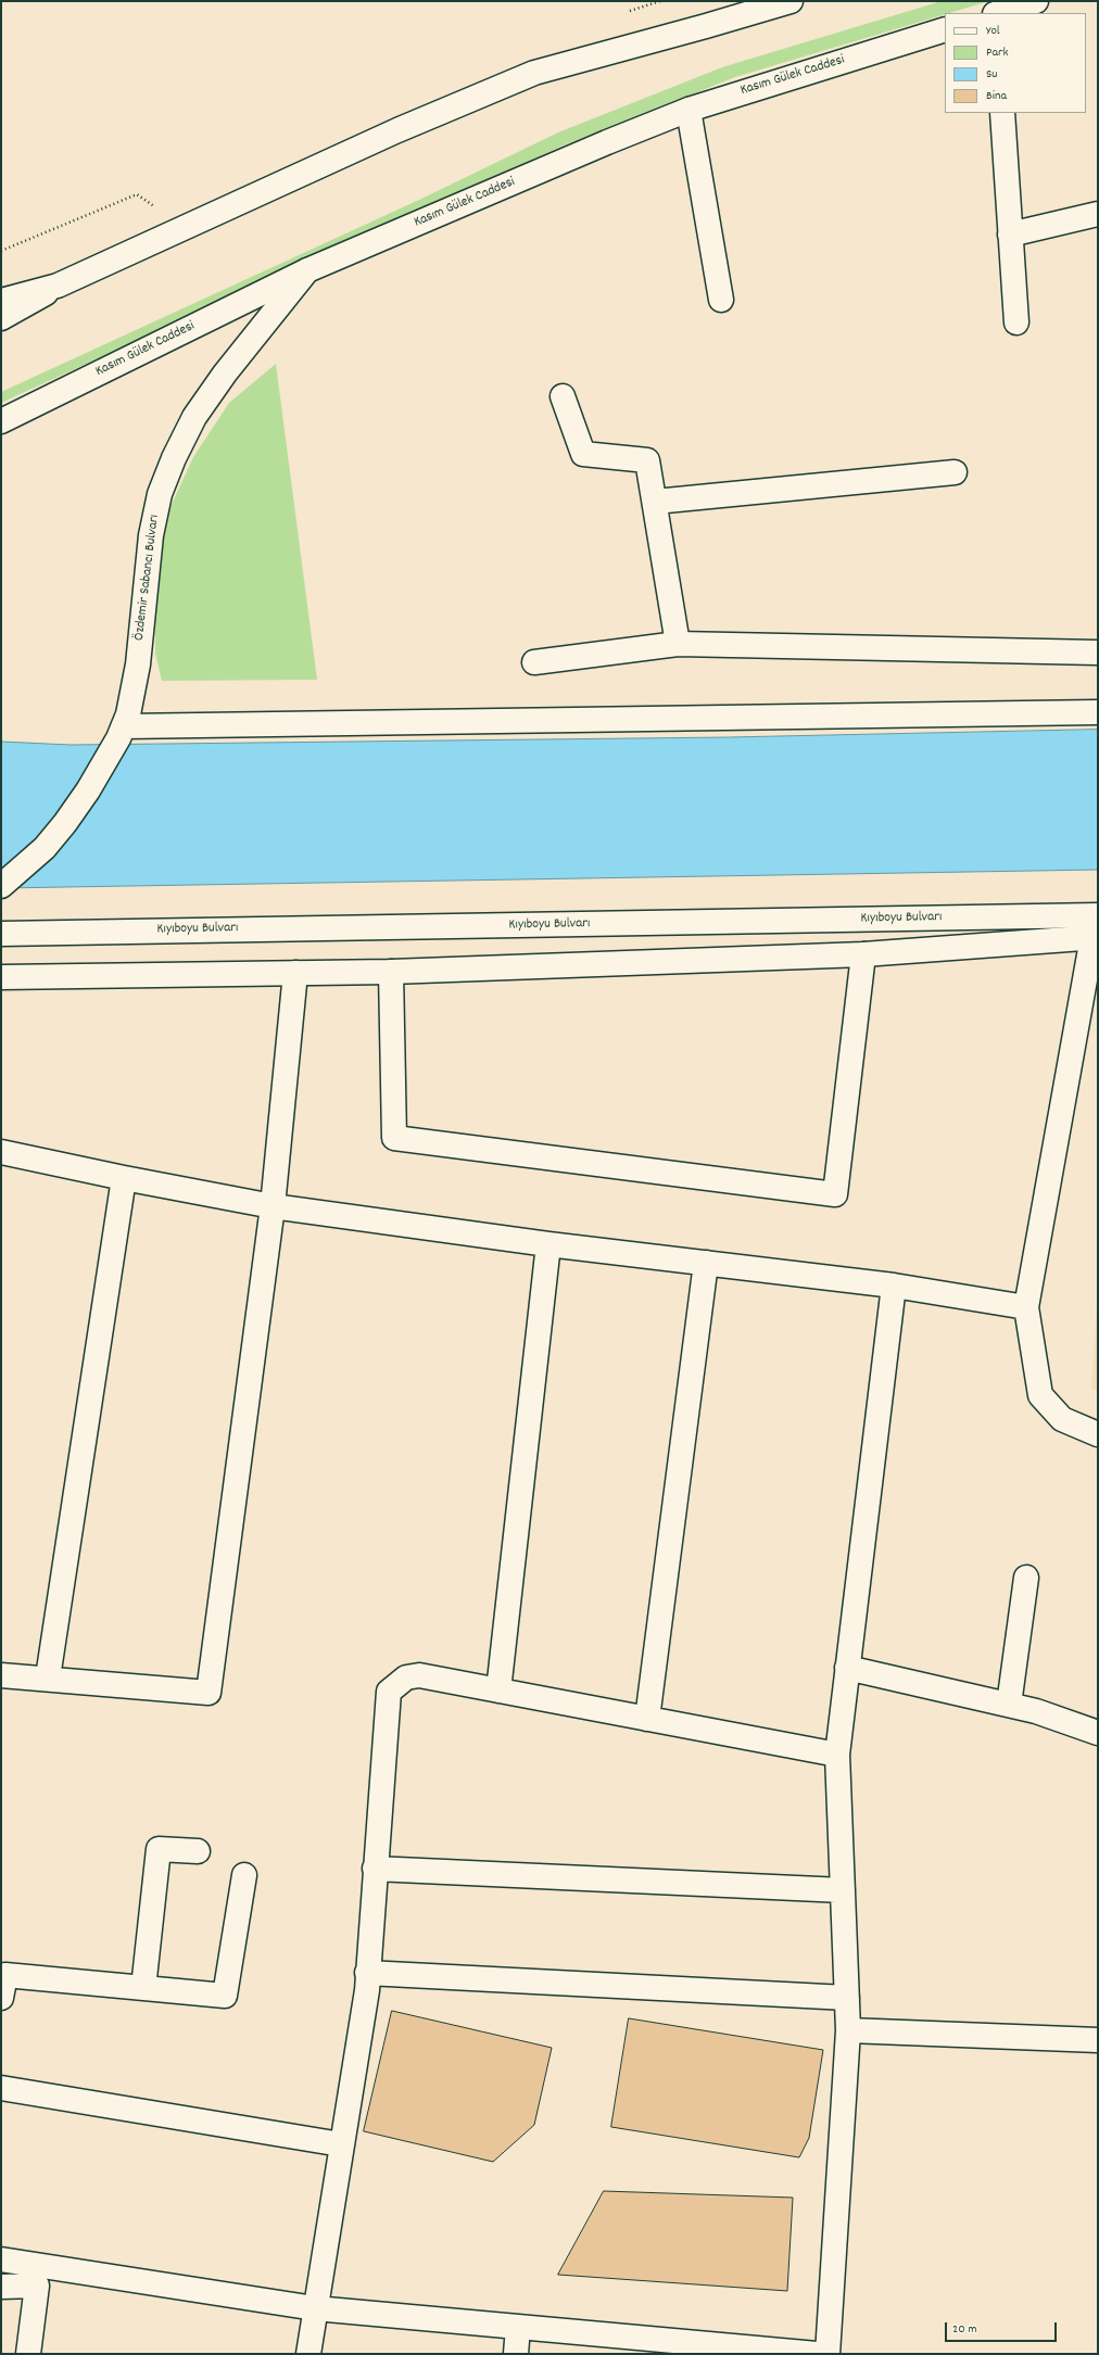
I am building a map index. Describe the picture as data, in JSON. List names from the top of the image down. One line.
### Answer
{"streets":{"street":["Kasım Gülek Caddesi","Özdemir Sabancı Bulvarı","Kıyıboyu Bulvarı"]},"crossings":[["Kasım Gülek Caddesi","Özdemir Sabancı Bulvarı"]],"legend":["Yol","Park","Su","Bina"],"scale_bar":"20 m"}
